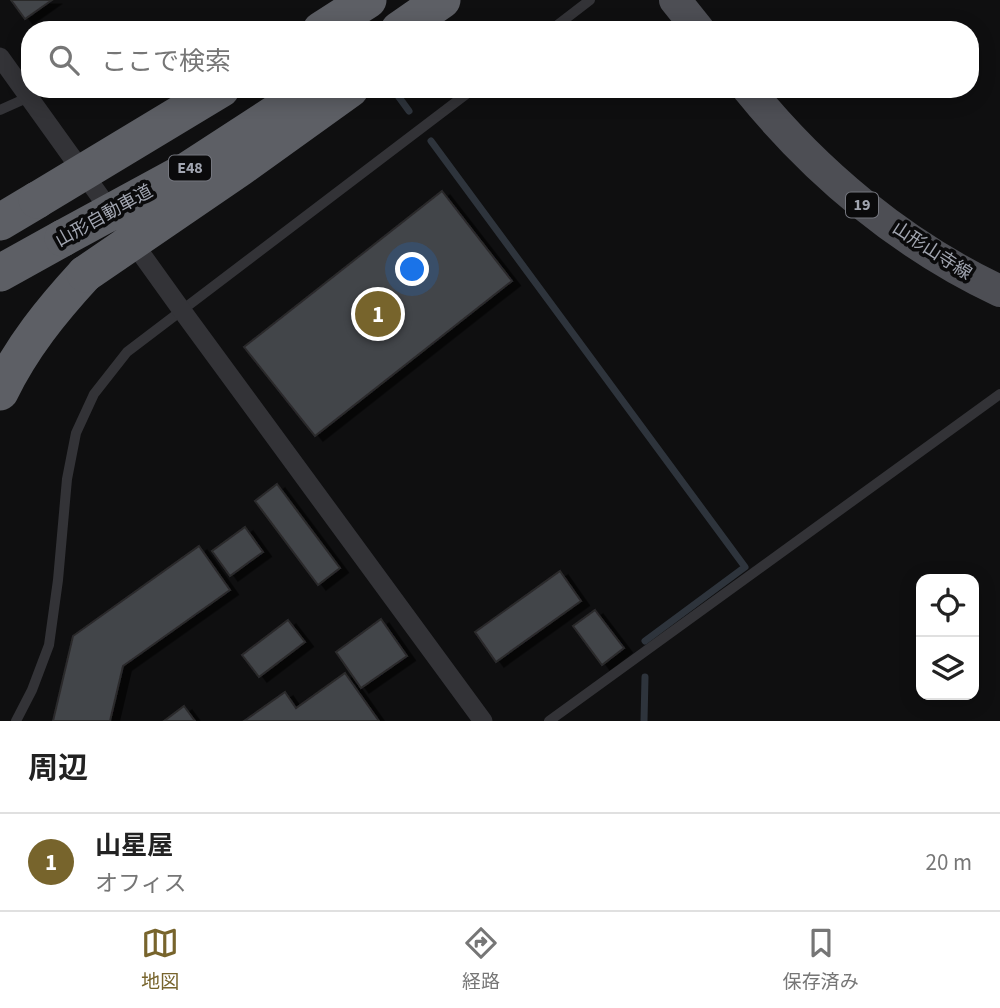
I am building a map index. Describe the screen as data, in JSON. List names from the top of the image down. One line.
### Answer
{"streets":{"highway":["E48","山形自動車道"],"main road":["19","山形山寺線"]},"page":{"search":"ここで検索","pins":"1","heading":"周辺","list":[{"mark":"1","name":"山星屋","note":"オフィス","value":"20 m"}],"nav":["地図","経路","保存済み"]}}
